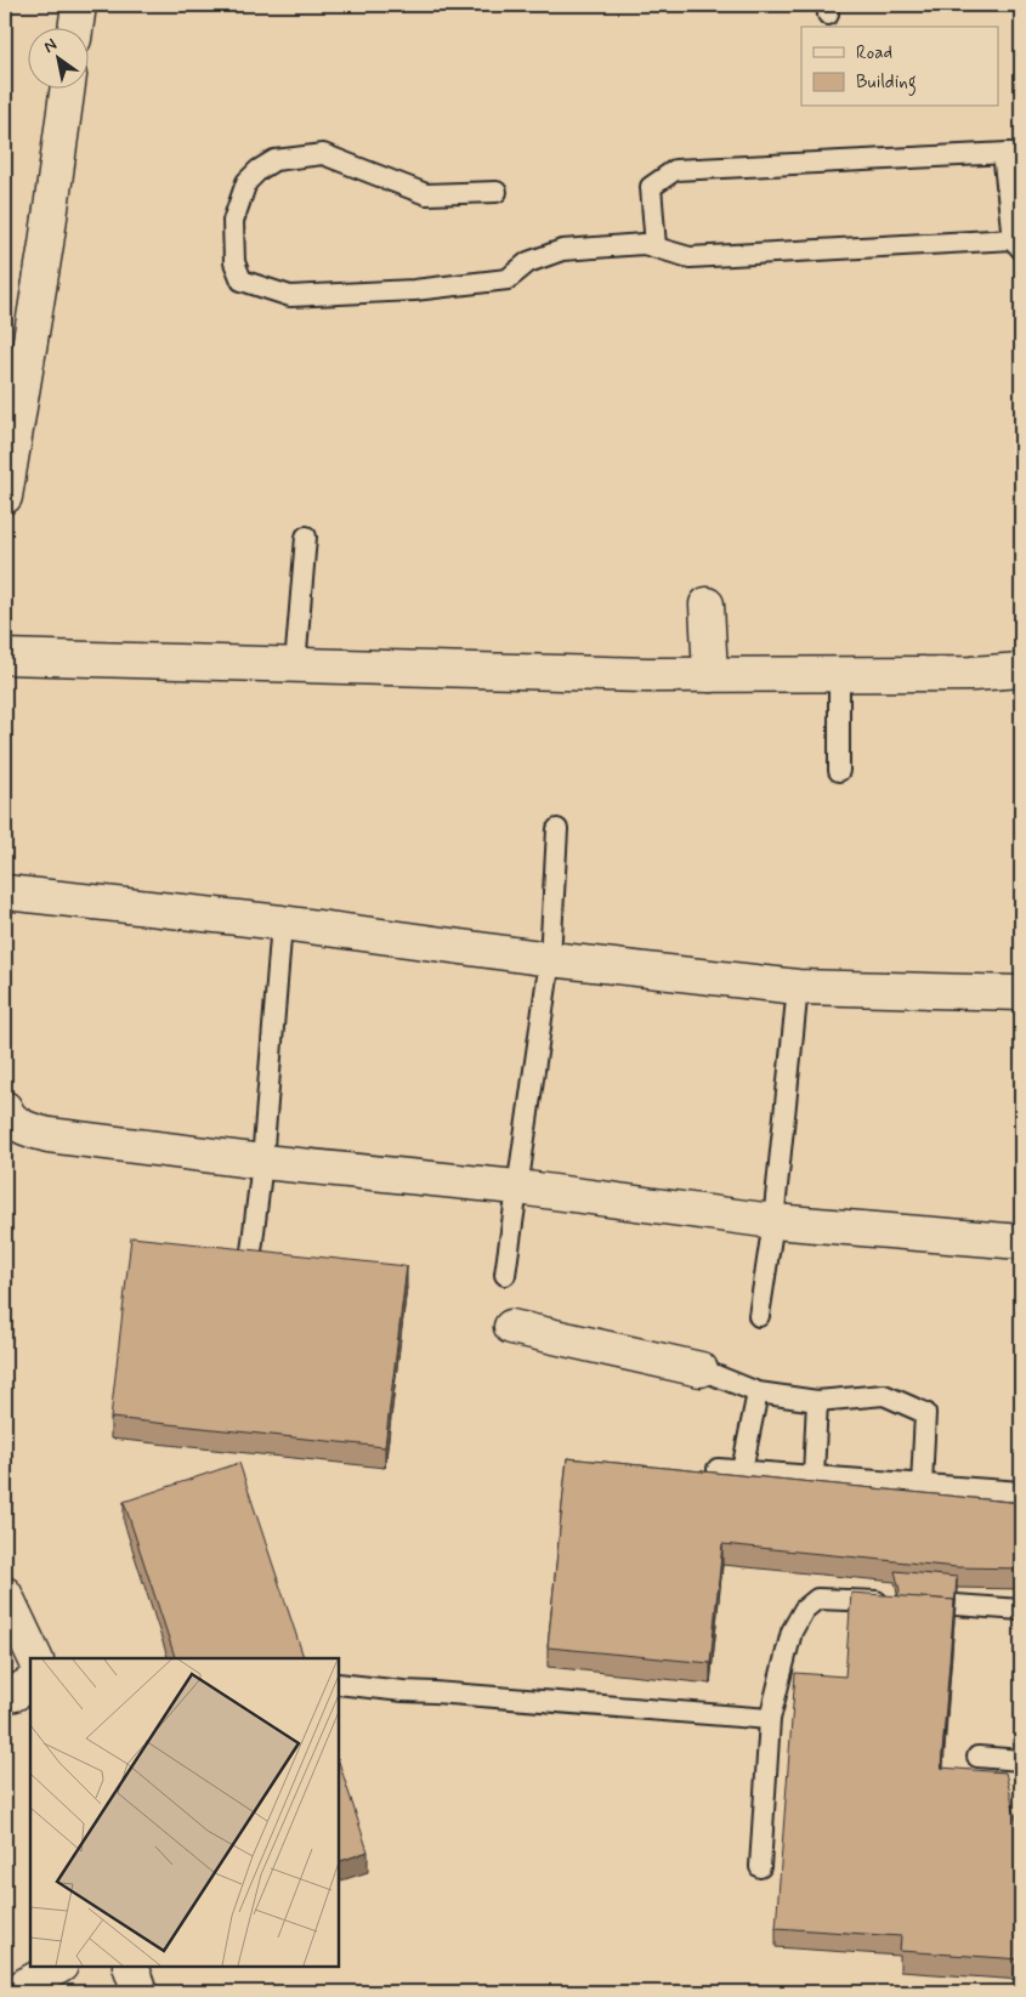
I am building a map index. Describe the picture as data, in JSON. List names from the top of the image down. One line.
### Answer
{"legend":["Road","Building"],"north":"top left"}
